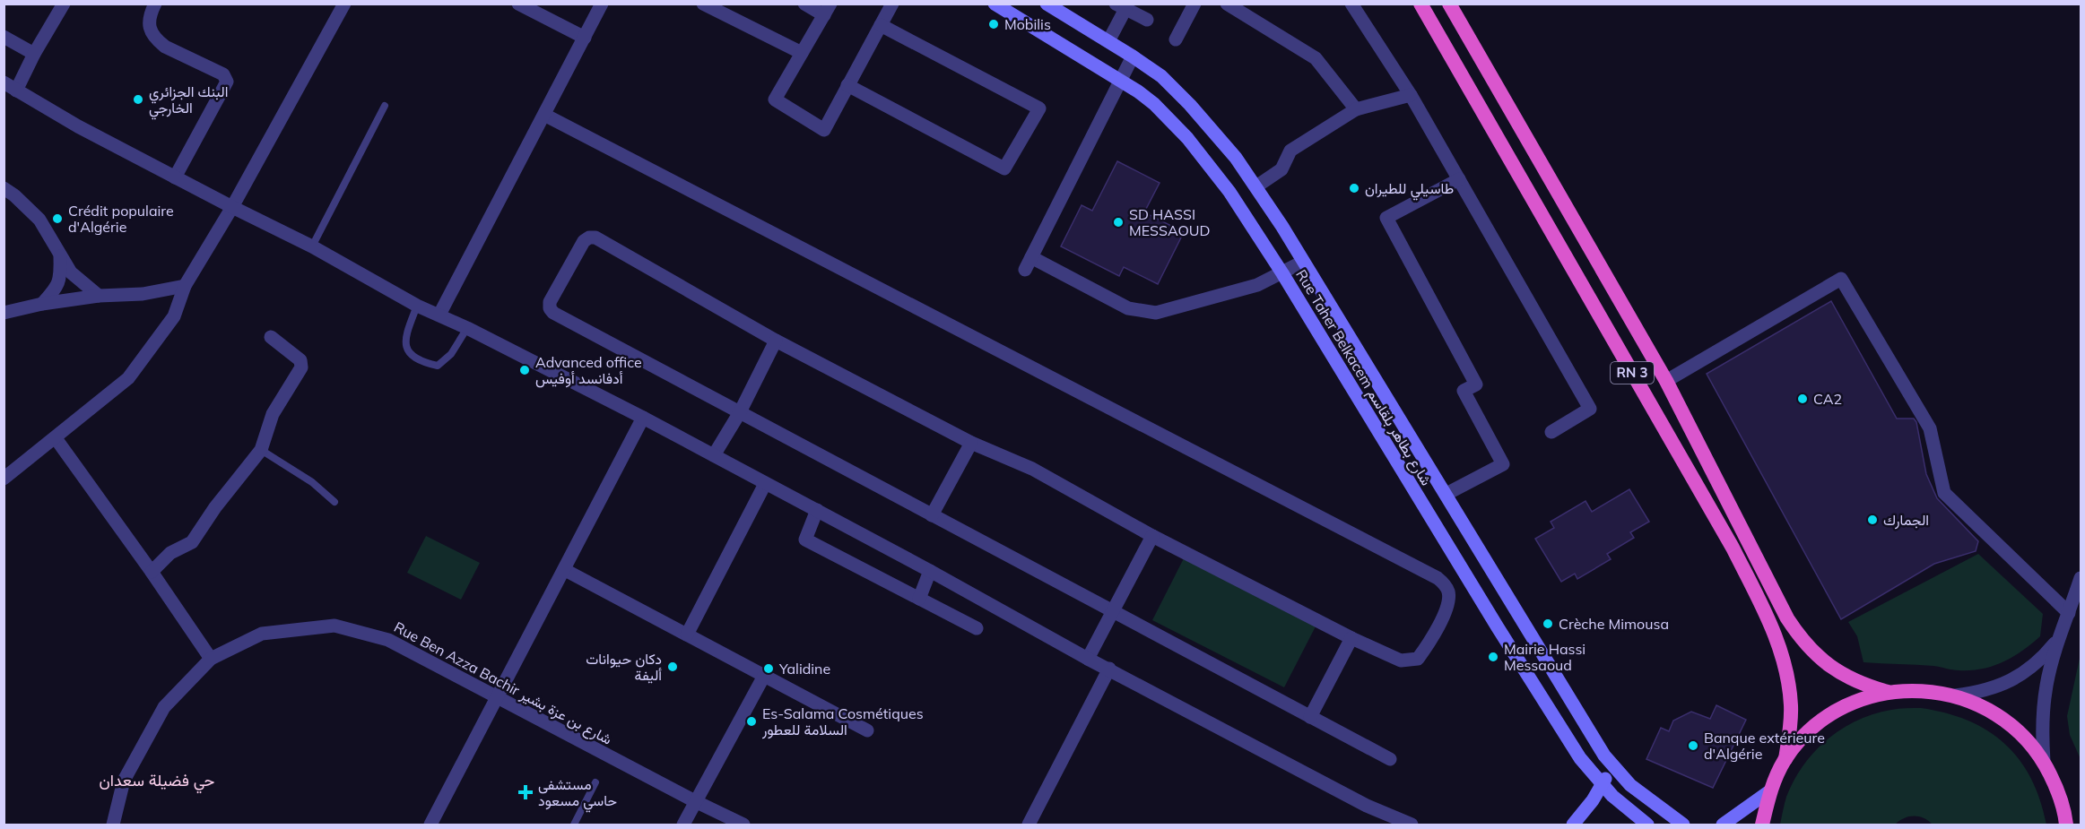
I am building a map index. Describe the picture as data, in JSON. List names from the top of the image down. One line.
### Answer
{"streets":{"highway":["RN 3"],"main road":["Rue Taher Belkacem شارع بطاهر بلقاسم"],"street":["Rue Ben Azza Bachir شارع بن عزة بشير"]},"districts":["حي فضيلة سعدان"],"places":{"other":["Mobilis","البنك الجزائري الخارجي","طاسيلي للطيران","Crédit populaire d'Algérie","SD HASSI MESSAOUD","Advanced office أدفانسد أوفيس","CA2","الجمارك","Crèche Mimousa","Mairie Hassi Messaoud","دكان حيوانات أليفة","Yalidine","Es-Salama Cosmétiques السلامة للعطور","Banque extérieure d'Algérie"],"health":["مستشفى حاسي مسعود"]}}
